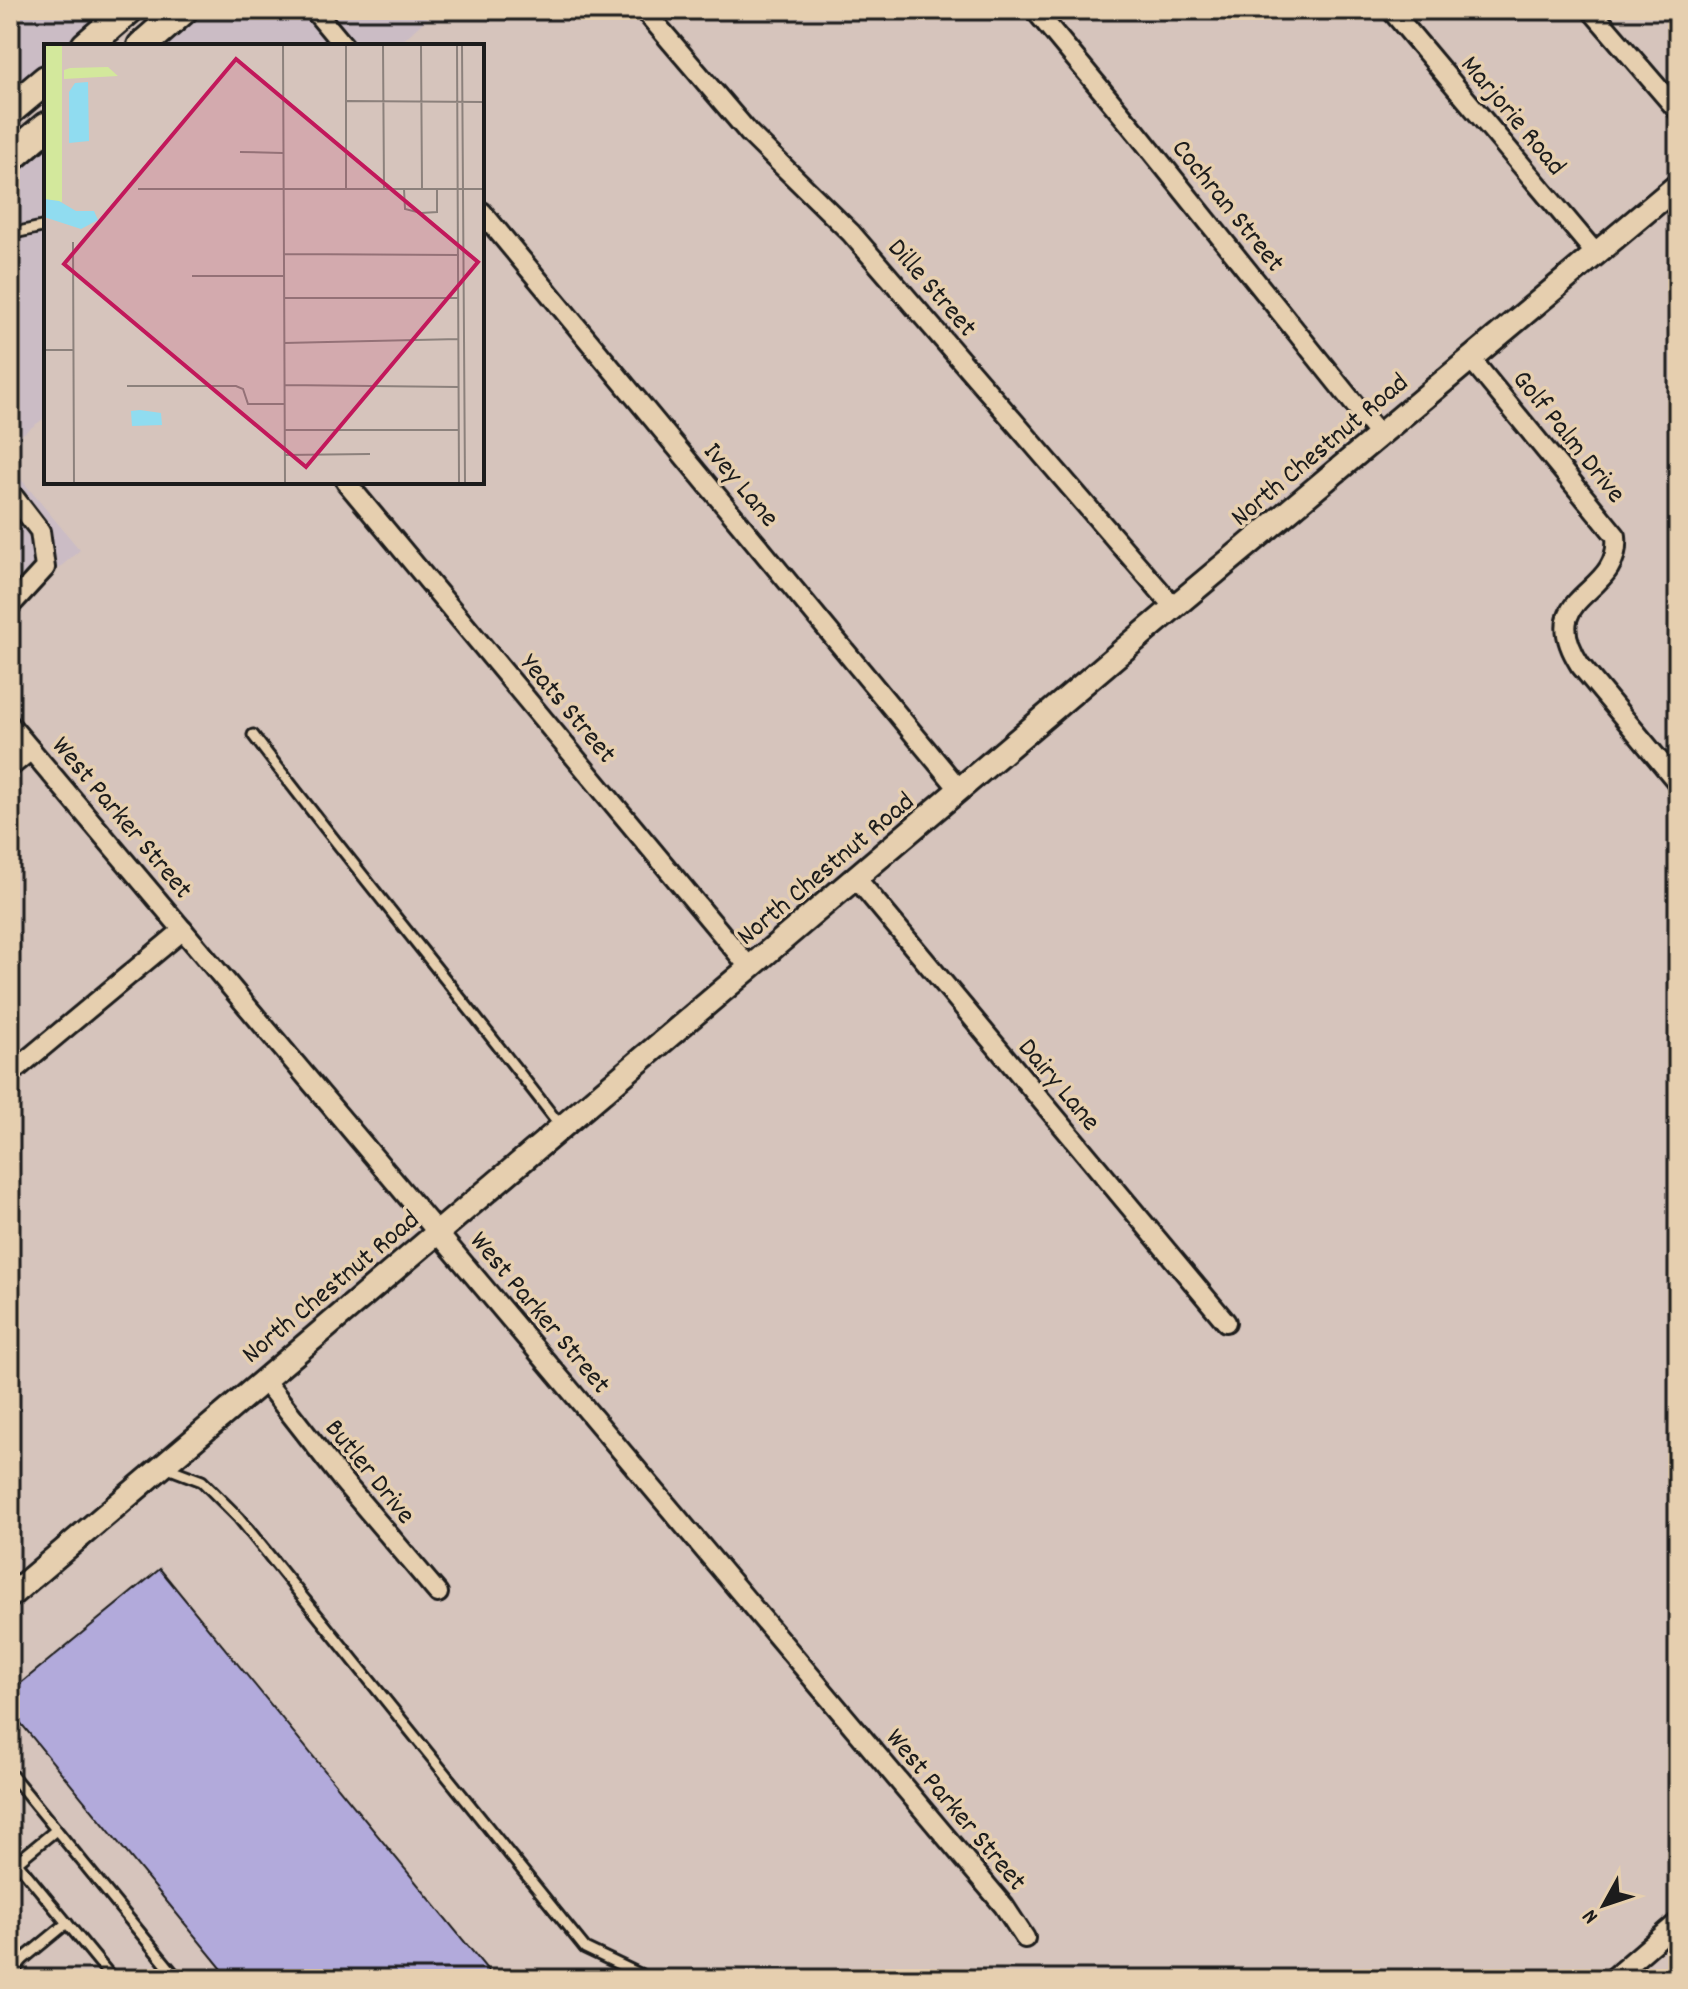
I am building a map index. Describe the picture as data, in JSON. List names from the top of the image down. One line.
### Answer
{"streets":{"street":["Marjorie Road","Cochran Street","Dille Street","Golf Palm Drive","North Chestnut Road","Ivey Lane","Yeats Street","West Parker Street","Dairy Lane","Butler Drive"]},"crossings":[["Marjorie Road","North Chestnut Road"],["Cochran Street","North Chestnut Road"],["Dille Street","North Chestnut Road"],["Golf Palm Drive","North Chestnut Road"],["North Chestnut Road","Ivey Lane"],["North Chestnut Road","Yeats Street"],["North Chestnut Road","West Parker Street"],["North Chestnut Road","Dairy Lane"],["North Chestnut Road","Butler Drive"]],"north":"bottom left"}
